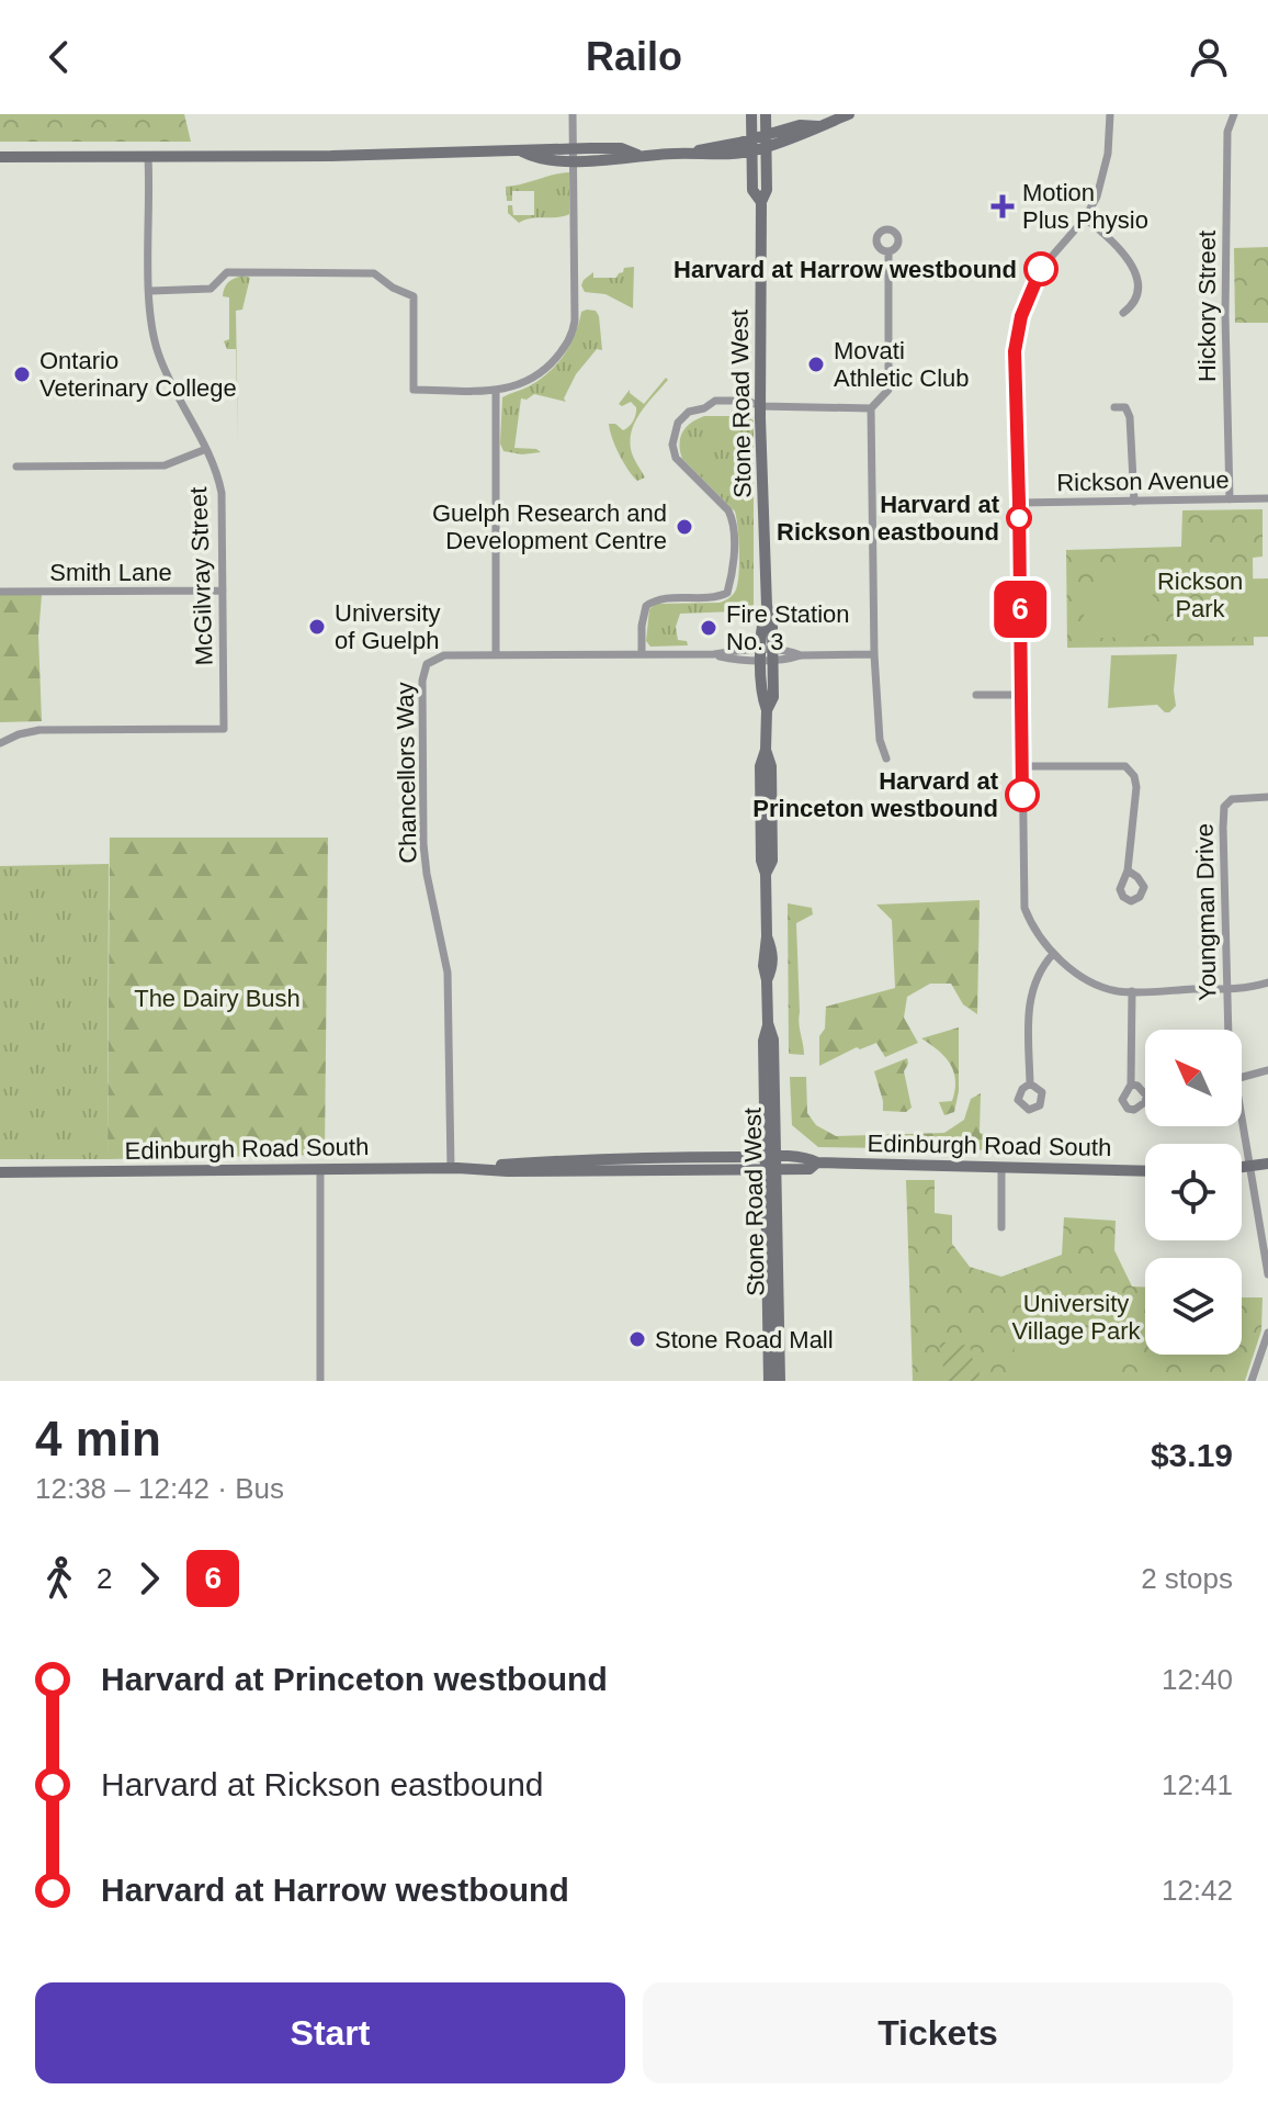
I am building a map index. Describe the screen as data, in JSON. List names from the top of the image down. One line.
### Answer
{"streets":{"main road":["Stone Road West","Edinburgh Road South"],"street":["Hickory Street","Rickson Avenue","Smith Lane","McGilvray Street","Chancellors Way","Youngman Drive"]},"crossings":[["Hickory Street","Rickson Avenue"],["Stone Road West","Chancellors Way"],["Stone Road West","Edinburgh Road South"],["Smith Lane","McGilvray Street"],["Chancellors Way","Edinburgh Road South"]],"parks":["Rickson Park","The Dairy Bush","University Village Park"],"places":{"health":["Motion Plus Physio"],"other":["Harvard at Harrow westbound","Movati Athletic Club","Ontario Veterinary College","Harvard at Rickson eastbound","Guelph Research and Development Centre","University of Guelph","Fire Station No. 3","Harvard at Princeton westbound","Stone Road Mall"]},"lines":["bus line 6"],"north":"top left","page":{"header":"Railo","on_map":"6","heading":["4 min","12:38 – 12:42 · Bus","$3.19"],"legs":["2","6","2 stops"],"list":[{"name":"Harvard at Princeton westbound","value":"12:40"},{"name":"Harvard at Rickson eastbound","value":"12:41"},{"name":"Harvard at Harrow westbound","value":"12:42"}],"buttons":["Start","Tickets"]}}
